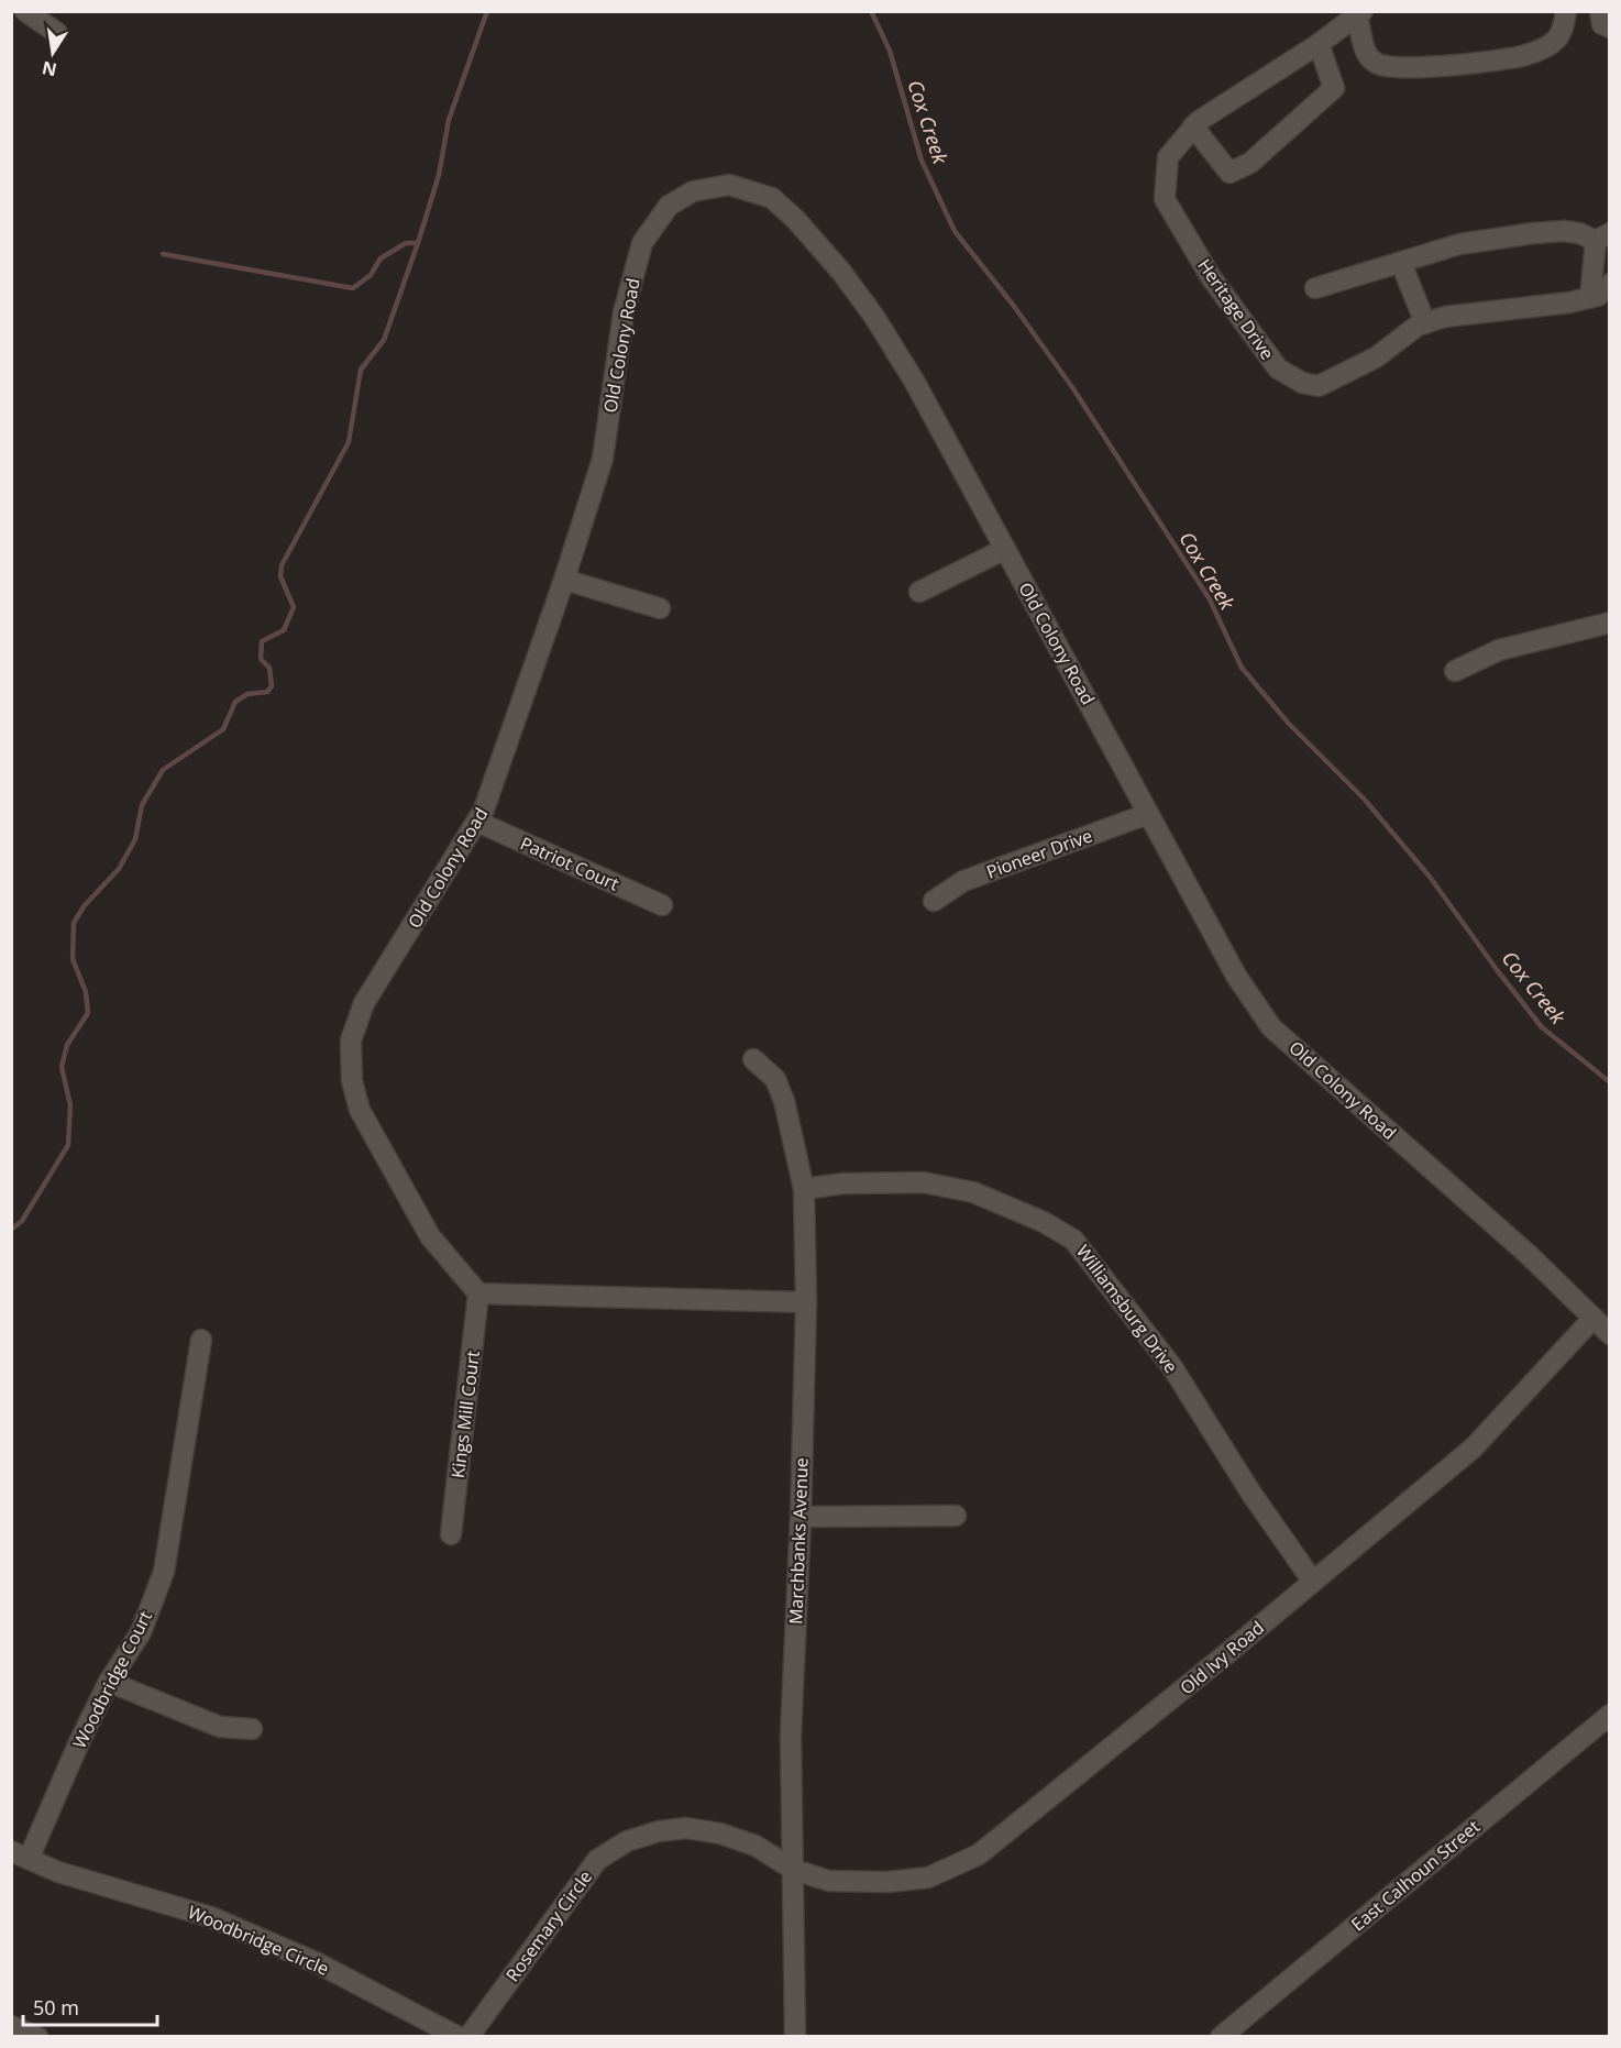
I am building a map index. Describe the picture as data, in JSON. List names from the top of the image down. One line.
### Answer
{"streets":{"street":["Heritage Drive","Old Colony Road","Pioneer Drive","Patriot Court","Williamsburg Drive","Kings Mill Court","Marchbanks Avenue","Old Ivy Road","Woodbridge Court","East Calhoun Street","Rosemary Circle","Woodbridge Circle"]},"crossings":[["Old Colony Road","Pioneer Drive"],["Old Colony Road","Patriot Court"],["Old Colony Road","Kings Mill Court"],["Old Colony Road","Old Ivy Road"],["Williamsburg Drive","Marchbanks Avenue"],["Williamsburg Drive","Old Ivy Road"],["Marchbanks Avenue","Old Ivy Road"],["Marchbanks Avenue","Rosemary Circle"],["Old Ivy Road","Rosemary Circle"],["Woodbridge Court","Woodbridge Circle"]],"water":["Cox Creek"],"scale_bar":"50 m","north":"bottom"}
